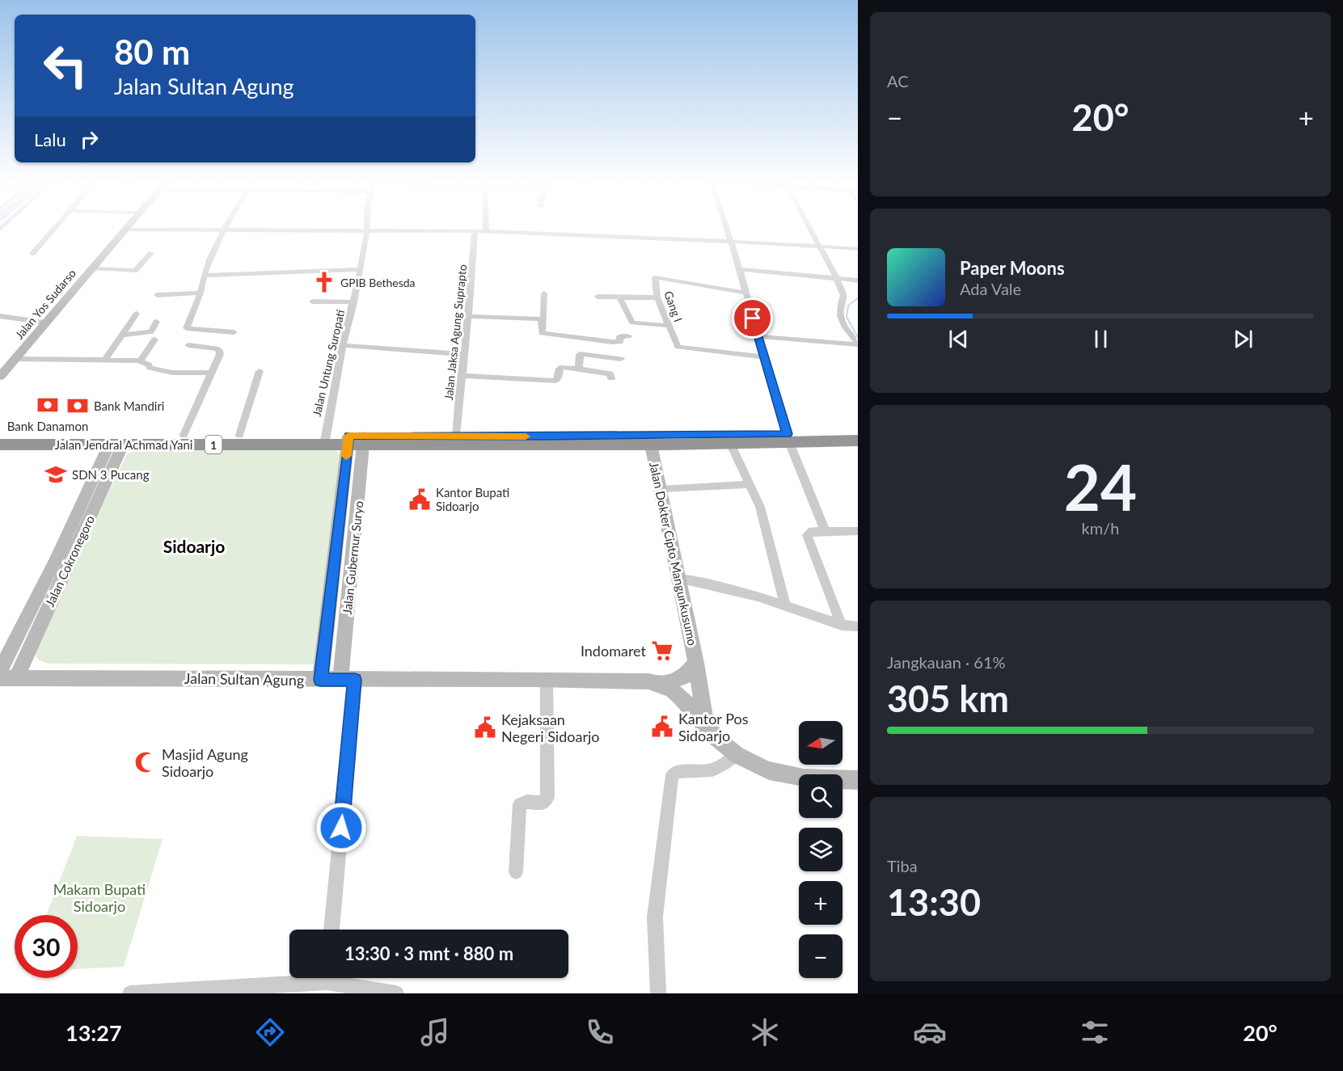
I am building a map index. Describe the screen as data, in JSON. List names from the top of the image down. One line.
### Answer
{"streets":{"highway":["Jalan Jendral Achmad Yani","1"],"street":["Jalan Yos Sudarso","Gang I","Jalan Jaksa Agung Suprapto","Jalan Untung Suropati","Jalan Dokter Cipto Mangunkusumo","Jalan Gubernur Suryo","Jalan Cokronegoro","Jalan Sultan Agung"]},"crossings":[["Jalan Jaksa Agung Suprapto","Jalan Jendral Achmad Yani"],["Jalan Untung Suropati","Jalan Jendral Achmad Yani"],["Jalan Jendral Achmad Yani","Jalan Dokter Cipto Mangunkusumo"],["Jalan Jendral Achmad Yani","Jalan Gubernur Suryo"],["Jalan Jendral Achmad Yani","Jalan Cokronegoro"],["Jalan Dokter Cipto Mangunkusumo","Jalan Sultan Agung"],["Jalan Gubernur Suryo","Jalan Sultan Agung"],["Jalan Cokronegoro","Jalan Sultan Agung"]],"districts":["Sidoarjo"],"parks":["Makam Bupati Sidoarjo"],"places":{"church":["GPIB Bethesda"],"bank":["Bank Danamon","Bank Mandiri"],"school or university":["SDN 3 Pucang"],"public building":["Kantor Bupati Sidoarjo","Kantor Pos Sidoarjo","Kejaksaan Negeri Sidoarjo"],"supermarket":["Indomaret"],"mosque":["Masjid Agung Sidoarjo"]},"north":"left","page":{"tile":["AC",["24","km/h"],["Jangkauan · 61%","305 km"],["Tiba","13:30"]],"turn":["80 m","Jalan Sultan Agung"],"heat":["−","20°","+"],"then":"Lalu","song":["Paper Moons","Ada Vale"],"map_buttons":["+","−"],"limit":"30","trip":"13:30 · 3 mnt · 880 m","tabs":["13:27","20°"]}}
